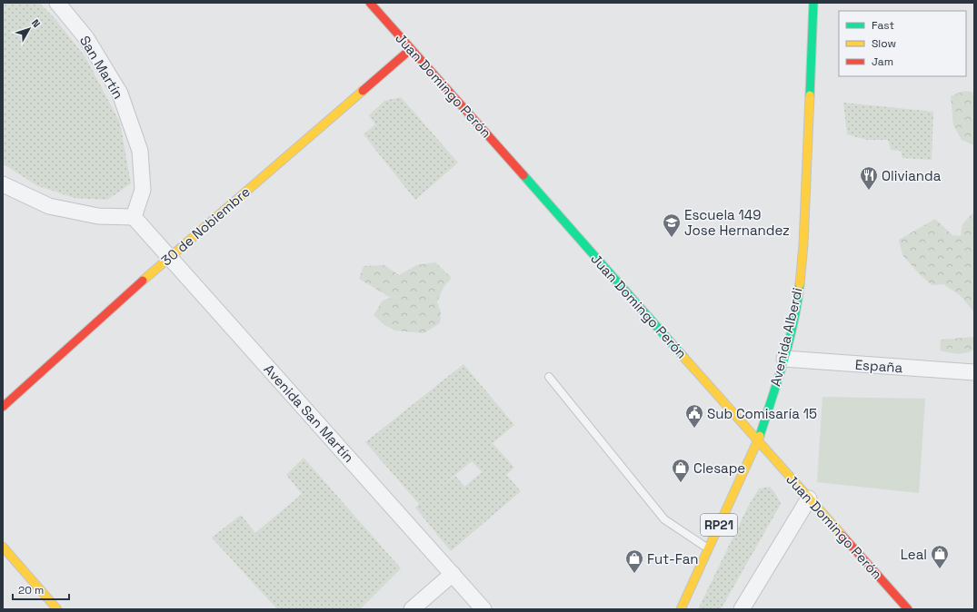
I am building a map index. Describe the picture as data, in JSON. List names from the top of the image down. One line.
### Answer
{"streets":{"street":["San Martín","Juan Domingo Perón","30 de Nobiembre","Avenida Alberdi","España","Avenida San Martín","RP21"]},"crossings":[["San Martín","Avenida San Martín"],["Juan Domingo Perón","30 de Nobiembre"],["Juan Domingo Perón","Avenida Alberdi"],["30 de Nobiembre","Avenida San Martín"],["Avenida Alberdi","España"]],"places":{"restaurant":["Olivianda"],"school or university":["Escuela 149 Jose Hernandez"],"public building":["Sub Comisaría 15"],"shop":["Clesape","Leal","Fut-Fan"]},"legend":["Fast","Slow","Jam"],"scale_bar":"20 m","north":"top right"}
